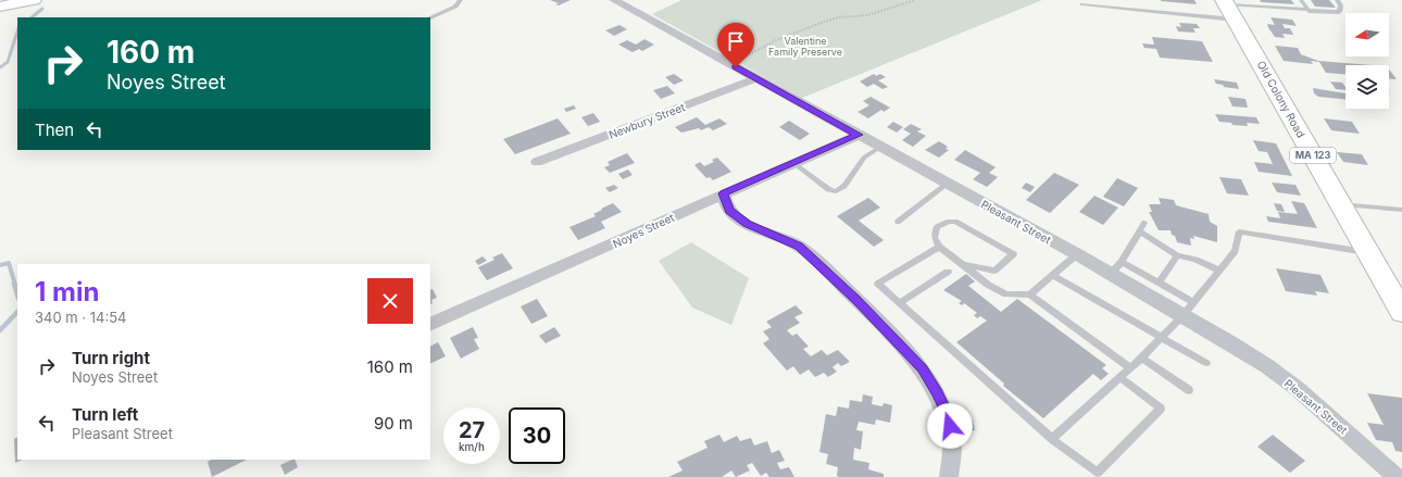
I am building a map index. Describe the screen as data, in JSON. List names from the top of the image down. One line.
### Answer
{"streets":{"highway":["Old Colony Road","MA 123"],"street":["Newbury Street","Pleasant Street","Noyes Street"]},"crossings":[["Newbury Street","Pleasant Street"],["Pleasant Street","Noyes Street"]],"parks":["Valentine Family Preserve"],"north":"left","page":{"turn":["160 m","Noyes Street"],"then":"Then","heading":["1 min","340 m · 14:54"],"list":[{"name":"Turn right","note":"Noyes Street","value":"160 m"},{"name":"Turn left","note":"Pleasant Street","value":"90 m"}],"speed":"27 km/h","limit":"30"}}
